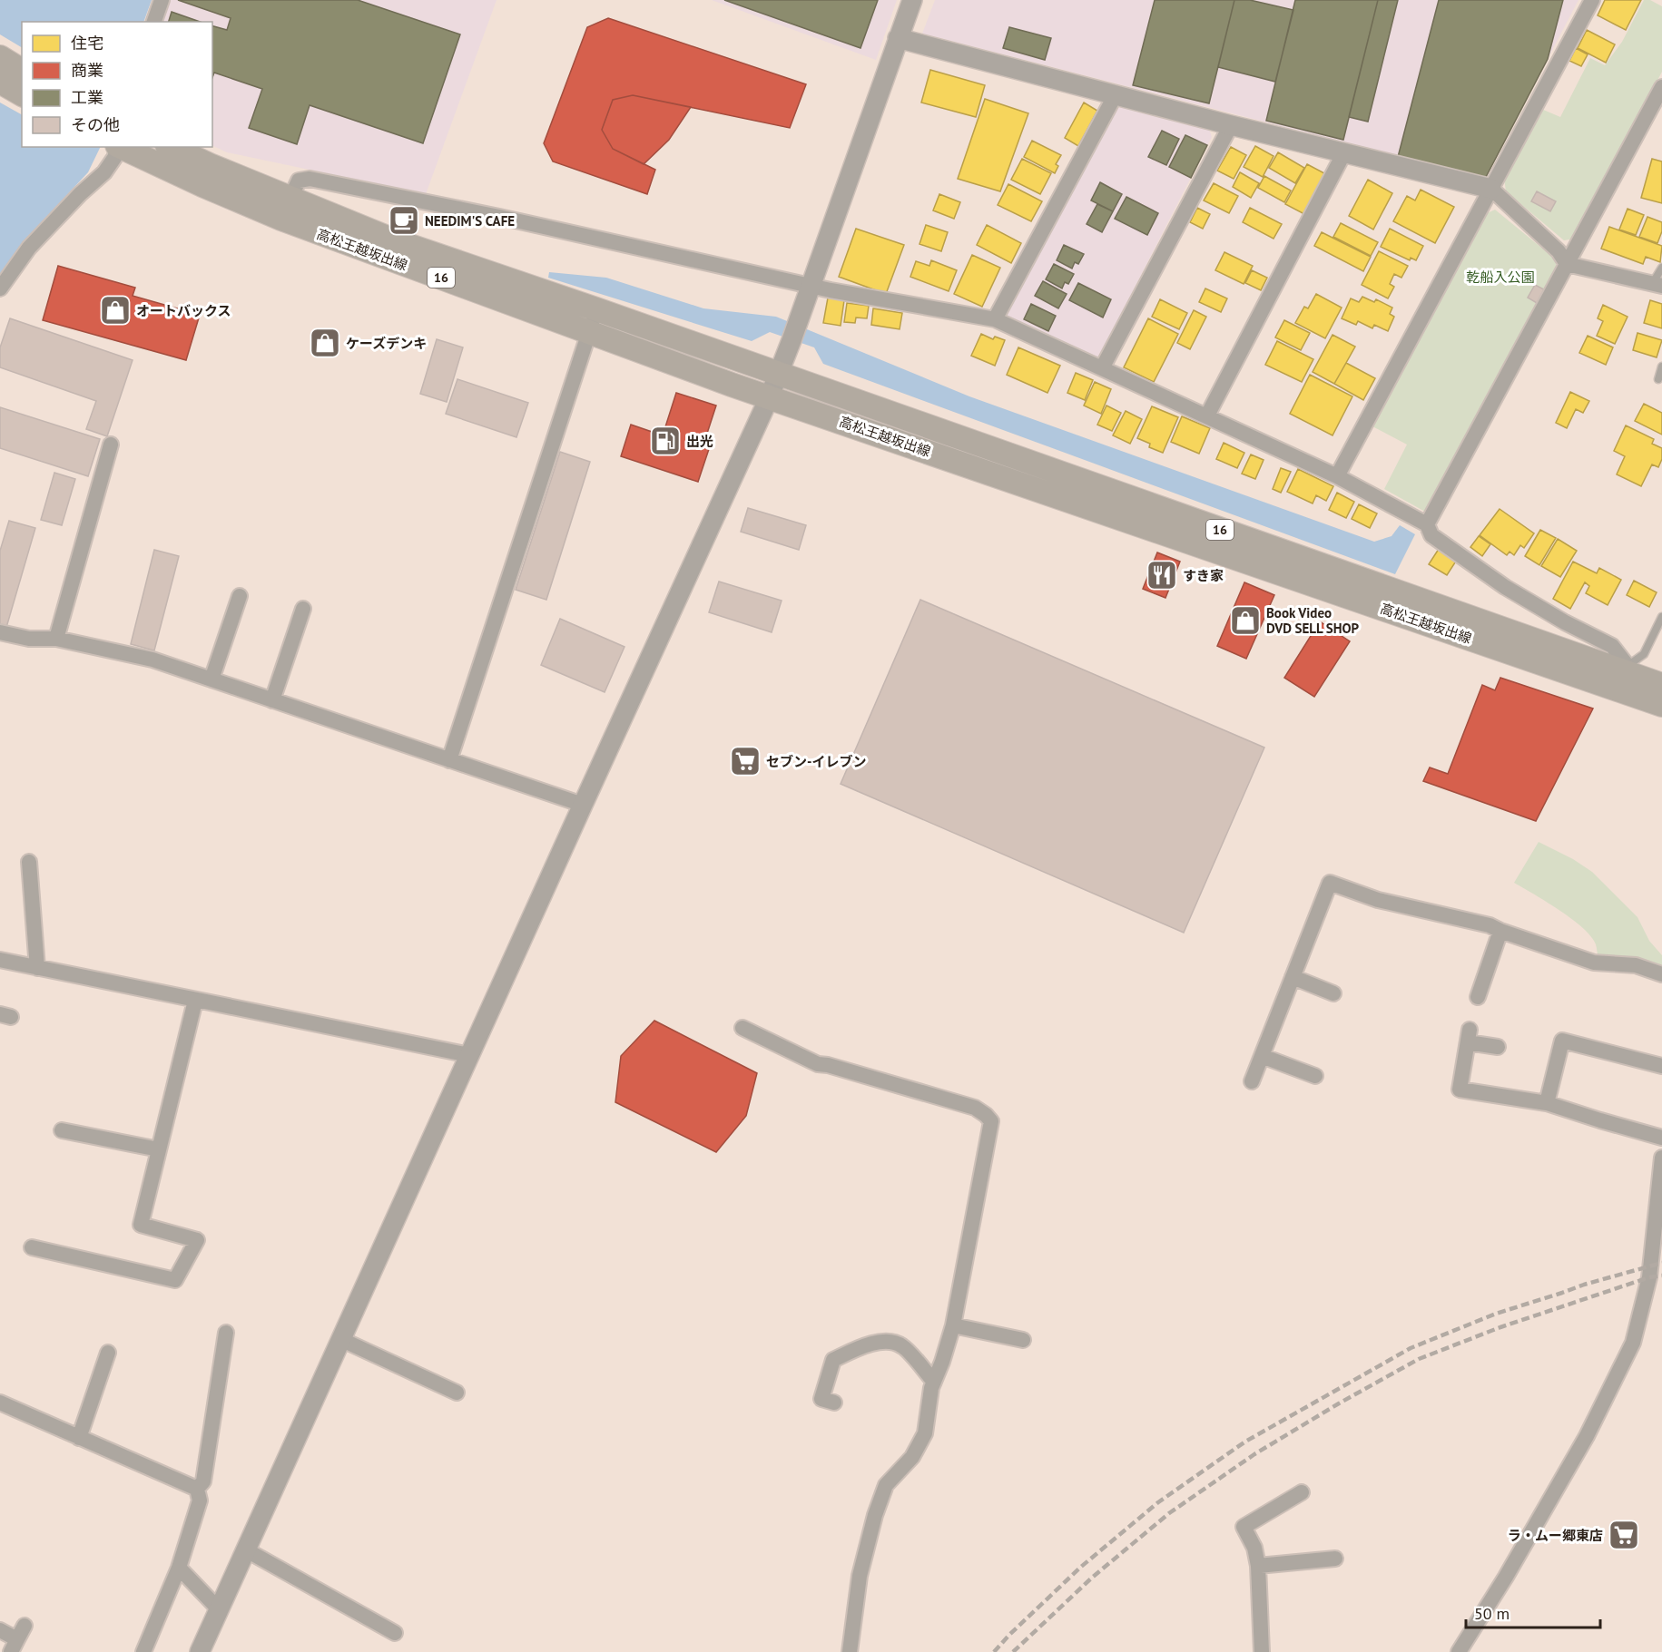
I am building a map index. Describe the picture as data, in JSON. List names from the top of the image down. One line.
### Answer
{"streets":{"main road":["高松王越坂出線","16"]},"parks":["乾船入公園"],"places":{"cafe":["NEEDIM'S CAFE"],"shop":["オートバックス","ケーズデンキ","Book Video DVD SELL SHOP"],"fuel station":["出光"],"restaurant":["すき家"],"supermarket":["セブン-イレブン","ラ・ムー郷東店"]},"legend":["住宅","商業","工業","その他"],"scale_bar":"50 m"}
